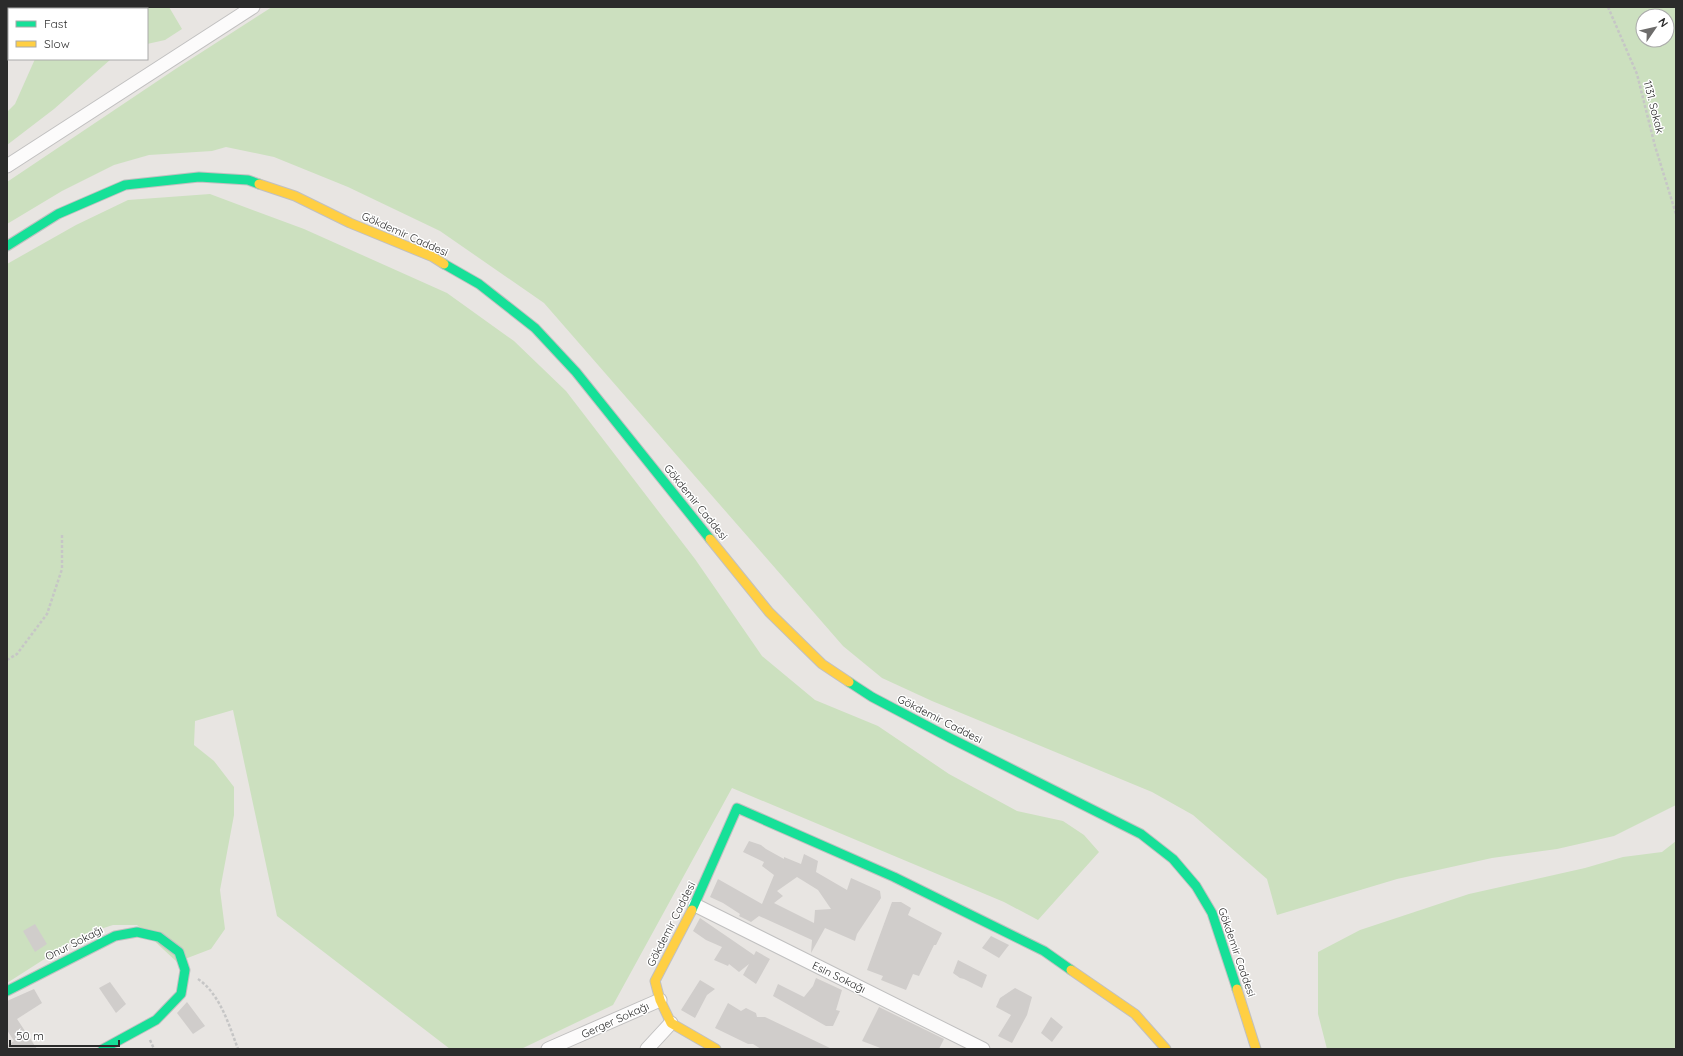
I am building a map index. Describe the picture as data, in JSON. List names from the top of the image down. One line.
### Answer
{"streets":{"main road":["Gökdemir Caddesi","Onur Sokağı"],"street":["Esin Sokağı","Gerger Sokağı"],"path":["1131. Sokak"]},"crossings":[["Gökdemir Caddesi","Esin Sokağı"],["Gökdemir Caddesi","Gerger Sokağı"]],"legend":["Fast","Slow"],"scale_bar":"50 m","north":"top right"}
